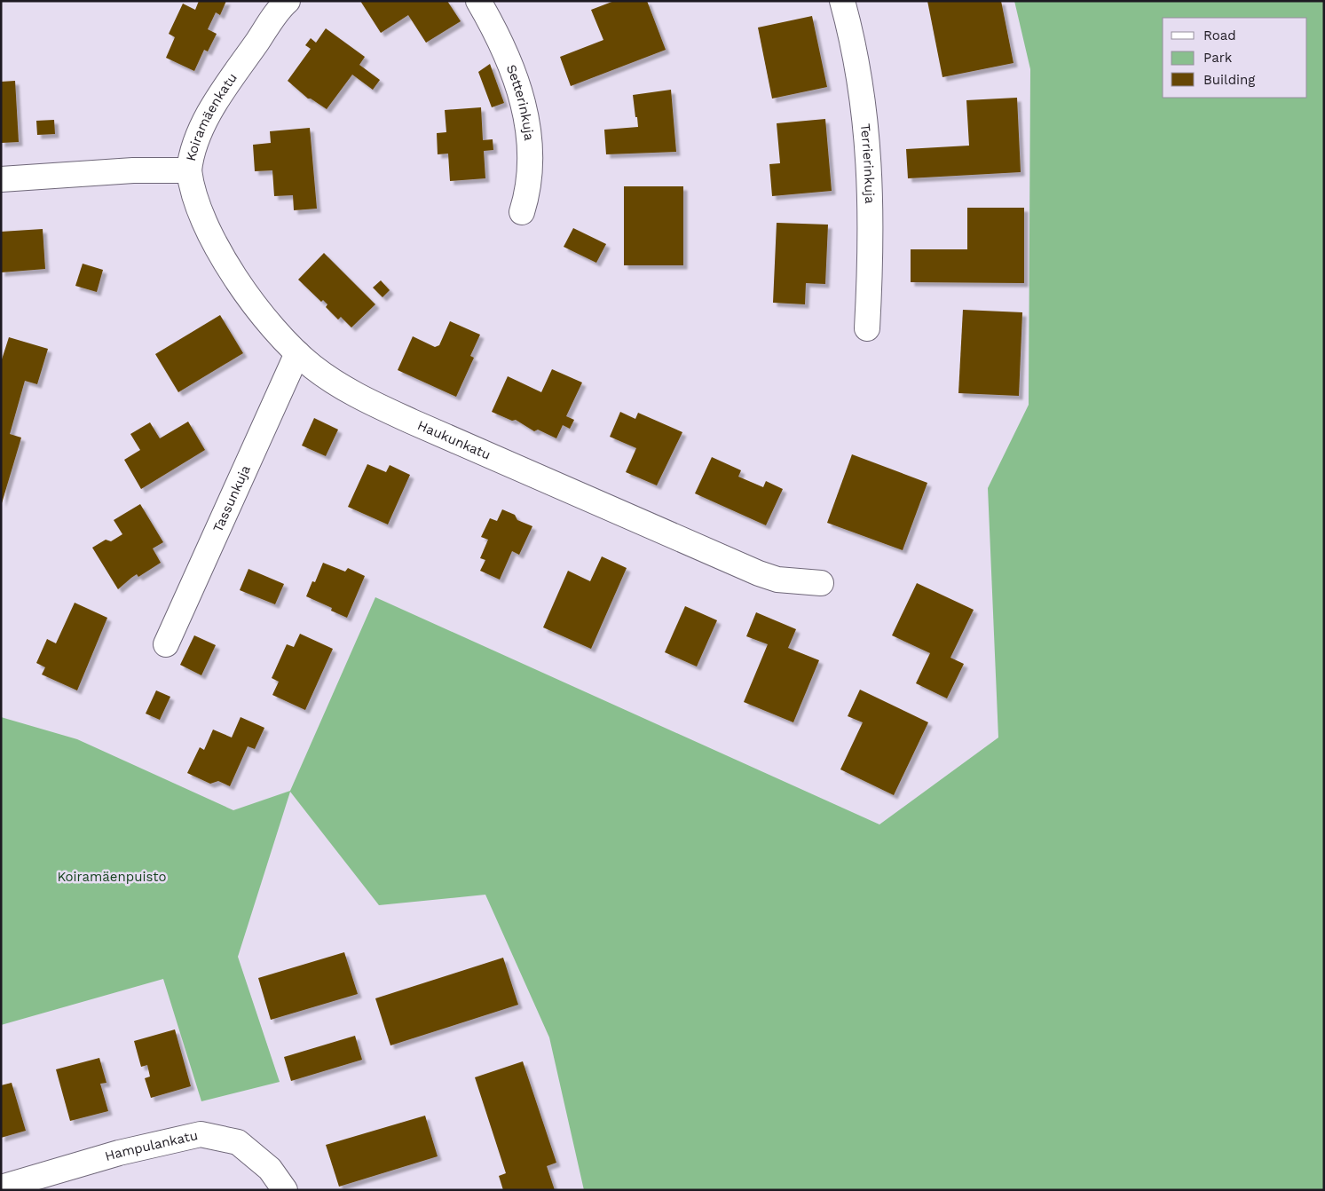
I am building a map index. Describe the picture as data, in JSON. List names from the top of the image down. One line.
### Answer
{"streets":{"street":["Setterinkuja","Koiramäenkatu","Terrierinkuja","Haukunkatu","Tassunkuja","Hampulankatu"]},"crossings":[["Koiramäenkatu","Haukunkatu"],["Haukunkatu","Tassunkuja"]],"parks":["Koiramäenpuisto"],"legend":["Road","Park","Building"]}
